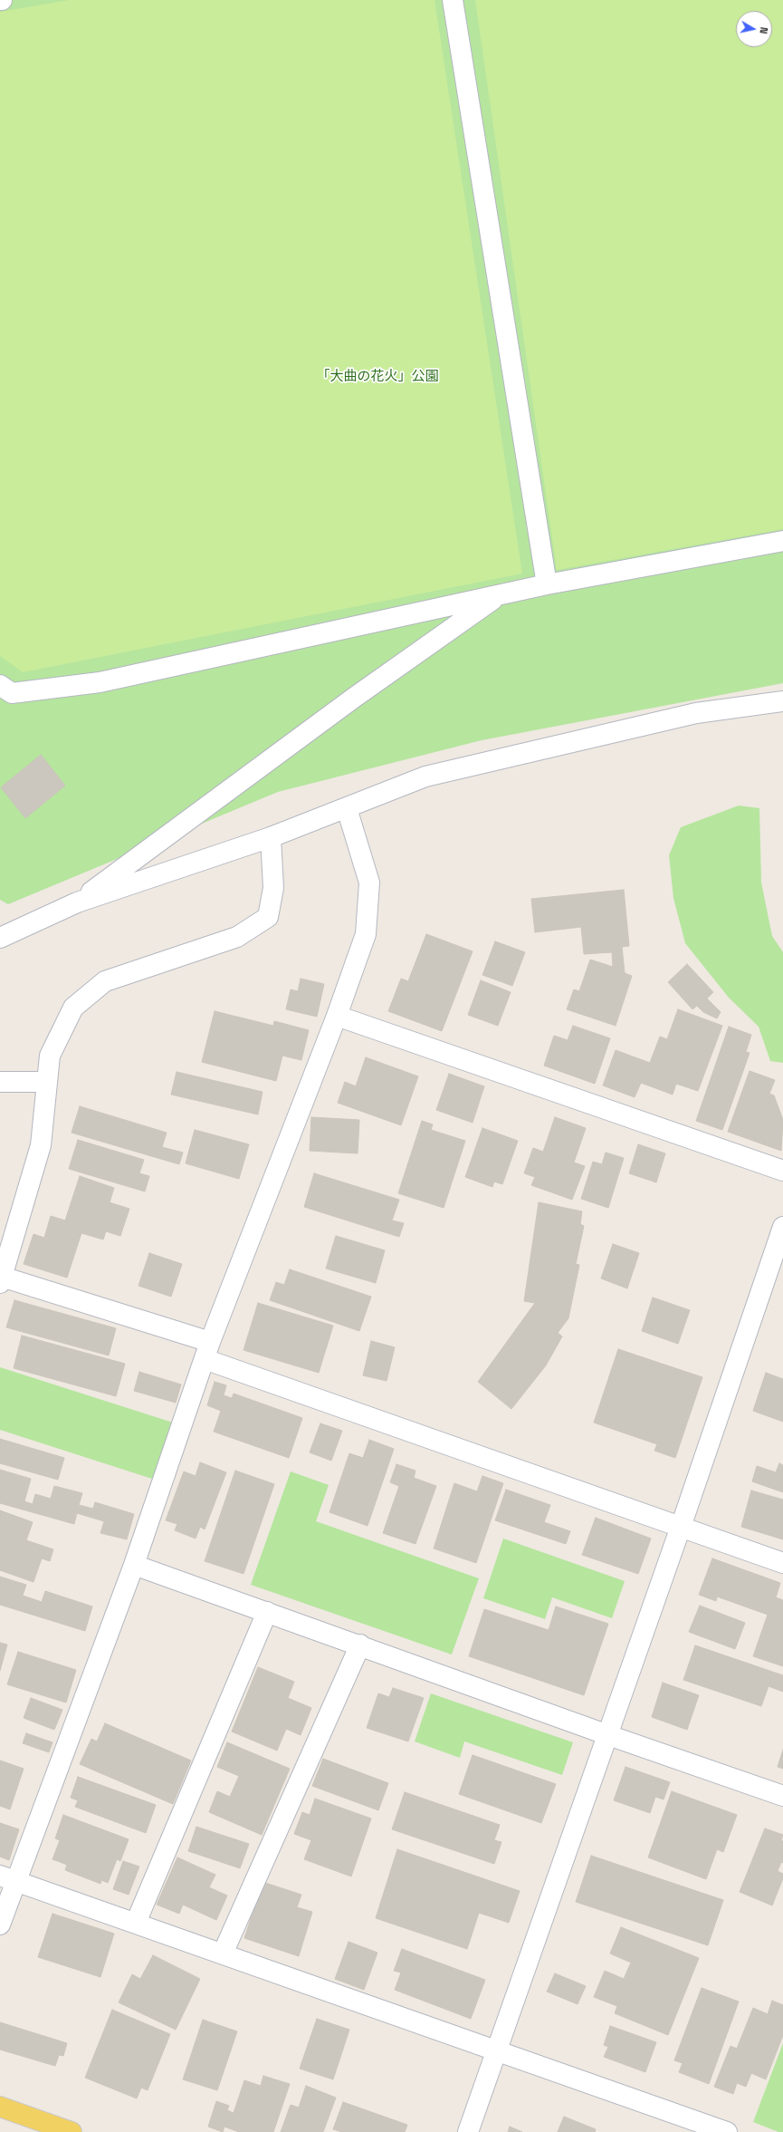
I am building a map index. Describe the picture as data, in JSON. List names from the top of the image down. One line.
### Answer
{"parks":["「大曲の花火」公園"],"north":"right"}
